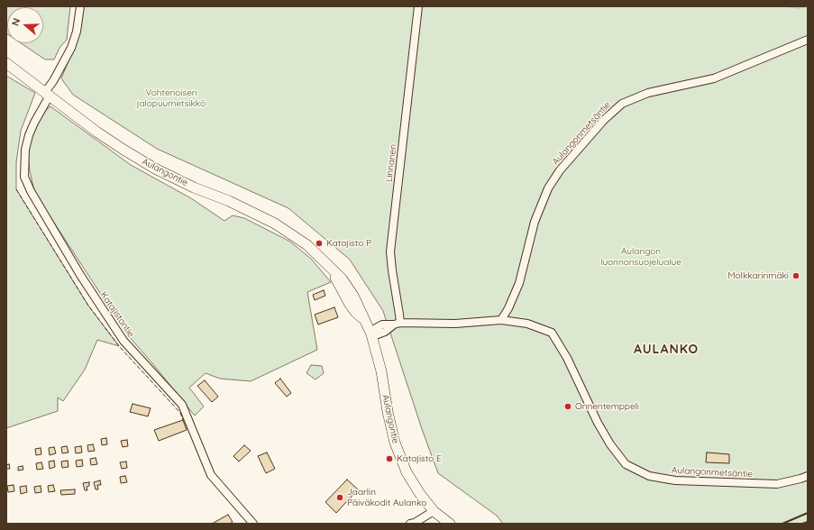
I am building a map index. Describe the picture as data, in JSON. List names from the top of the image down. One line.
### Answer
{"streets":{"street":["Aulangonmetsäntie","Linnanen","Aulangontie","Katajistontie"]},"crossings":[["Aulangonmetsäntie","Linnanen"],["Aulangonmetsäntie","Aulangontie"],["Aulangontie","Katajistontie"]],"districts":["AULANKO"],"parks":["Vohtenoisen jalopuumetsikkö","Aulangon luonnonsuojelualue"],"places":["Katajisto P","Molkkarinmäki","Onnentemppeli","Katajisto E","Jaarlin Päiväkodit Aulanko"],"north":"left"}
